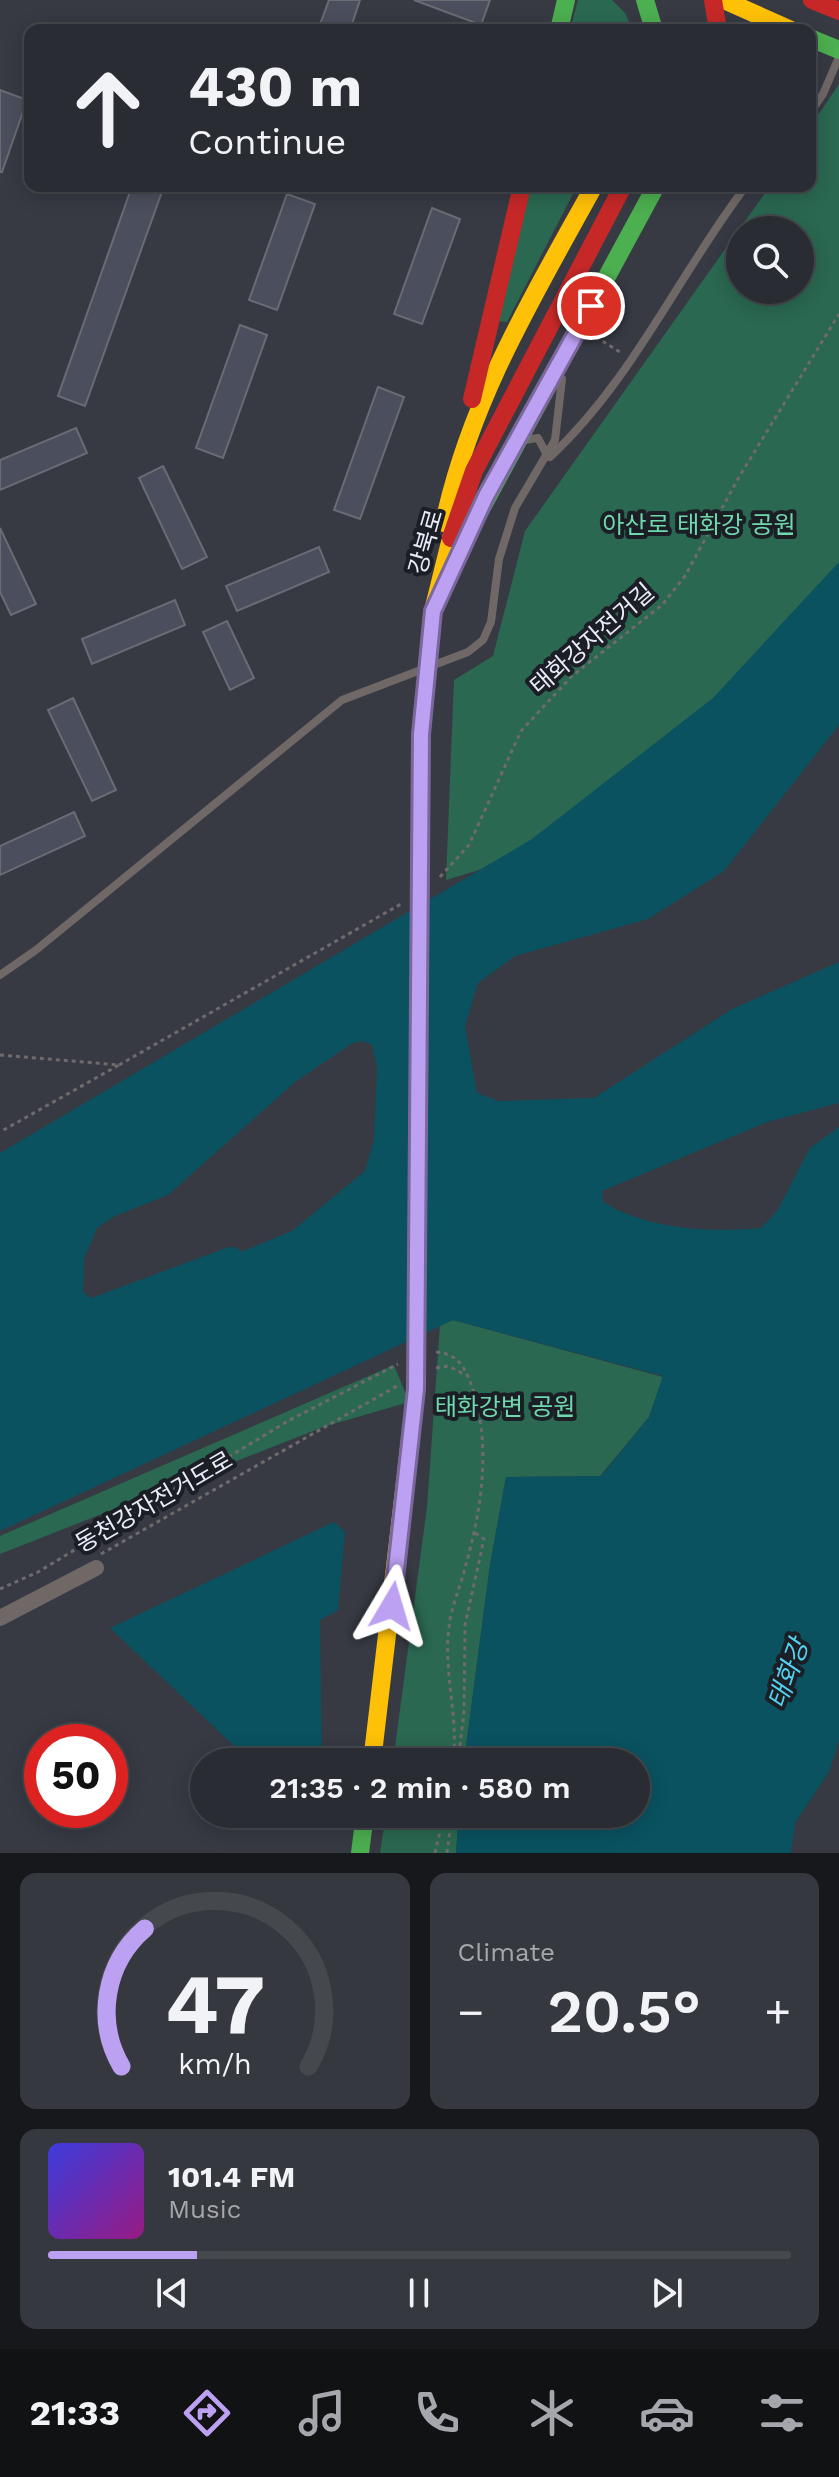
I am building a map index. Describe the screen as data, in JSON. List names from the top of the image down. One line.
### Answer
{"streets":{"main road":["강북로"],"path":["태화강자전거길","동천강자전거도로"]},"water":["태화강"],"parks":["아산로 태화강 공원","태화강변 공원"],"page":{"turn":["430 m","Continue"],"limit":"50","trip":"21:35 · 2 min · 580 m","tile":"Climate","heat":["−","20.5°","+"],"song":["101.4 FM","Music"],"tabs":"21:33","gauge":["47","km/h"]}}
